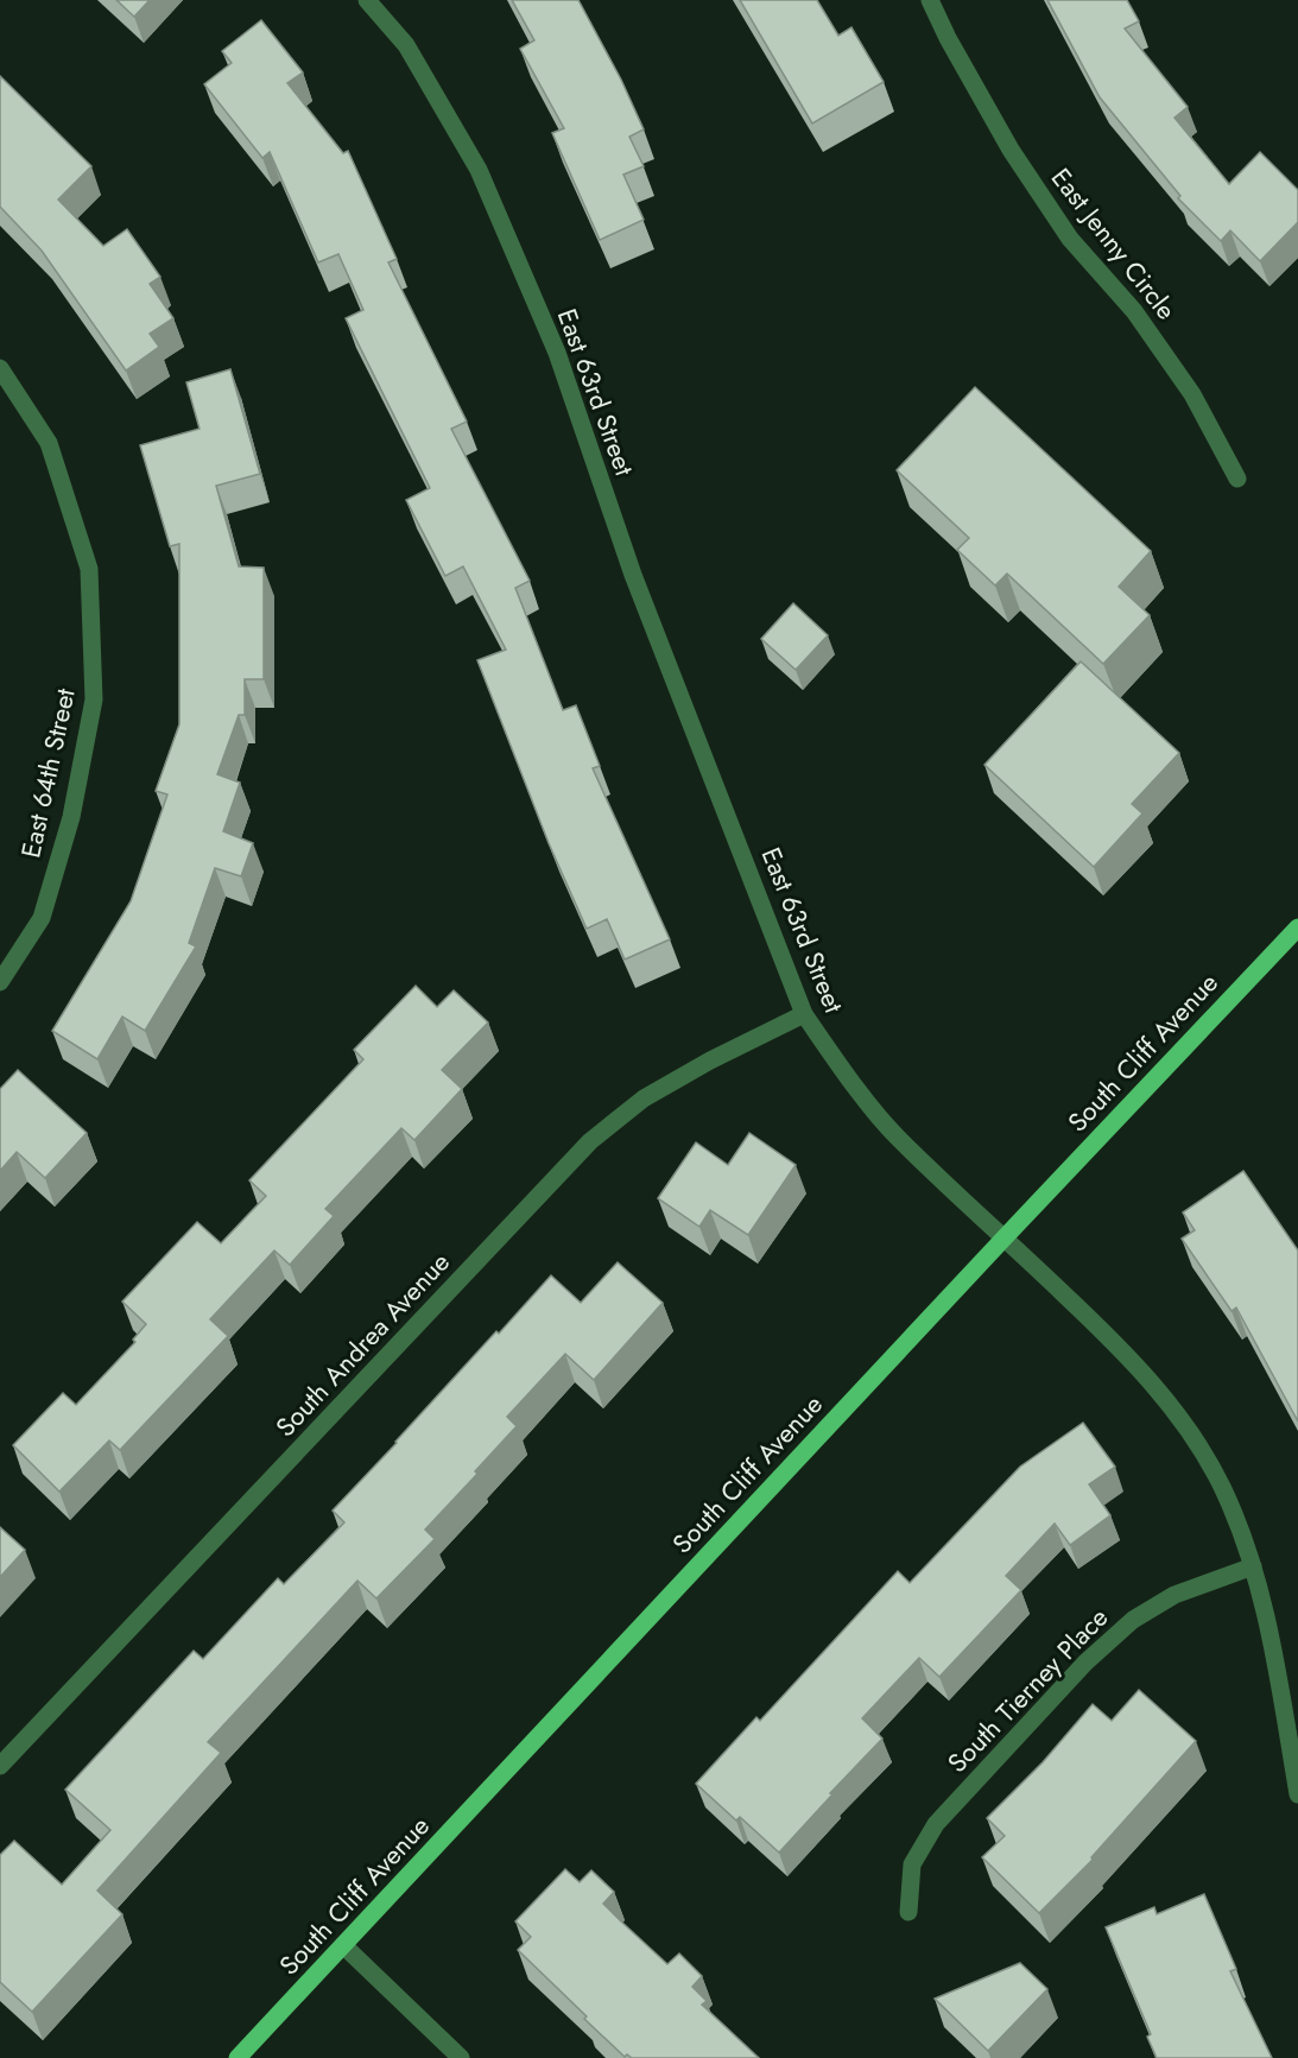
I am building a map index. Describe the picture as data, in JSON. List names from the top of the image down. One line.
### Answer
{"streets":{"main road":["South Cliff Avenue"],"street":["East Jenny Circle","East 63rd Street","East 64th Street","South Andrea Avenue","South Tierney Place"]},"crossings":[["East 63rd Street","South Cliff Avenue"],["East 63rd Street","South Andrea Avenue"],["East 63rd Street","South Tierney Place"]]}
